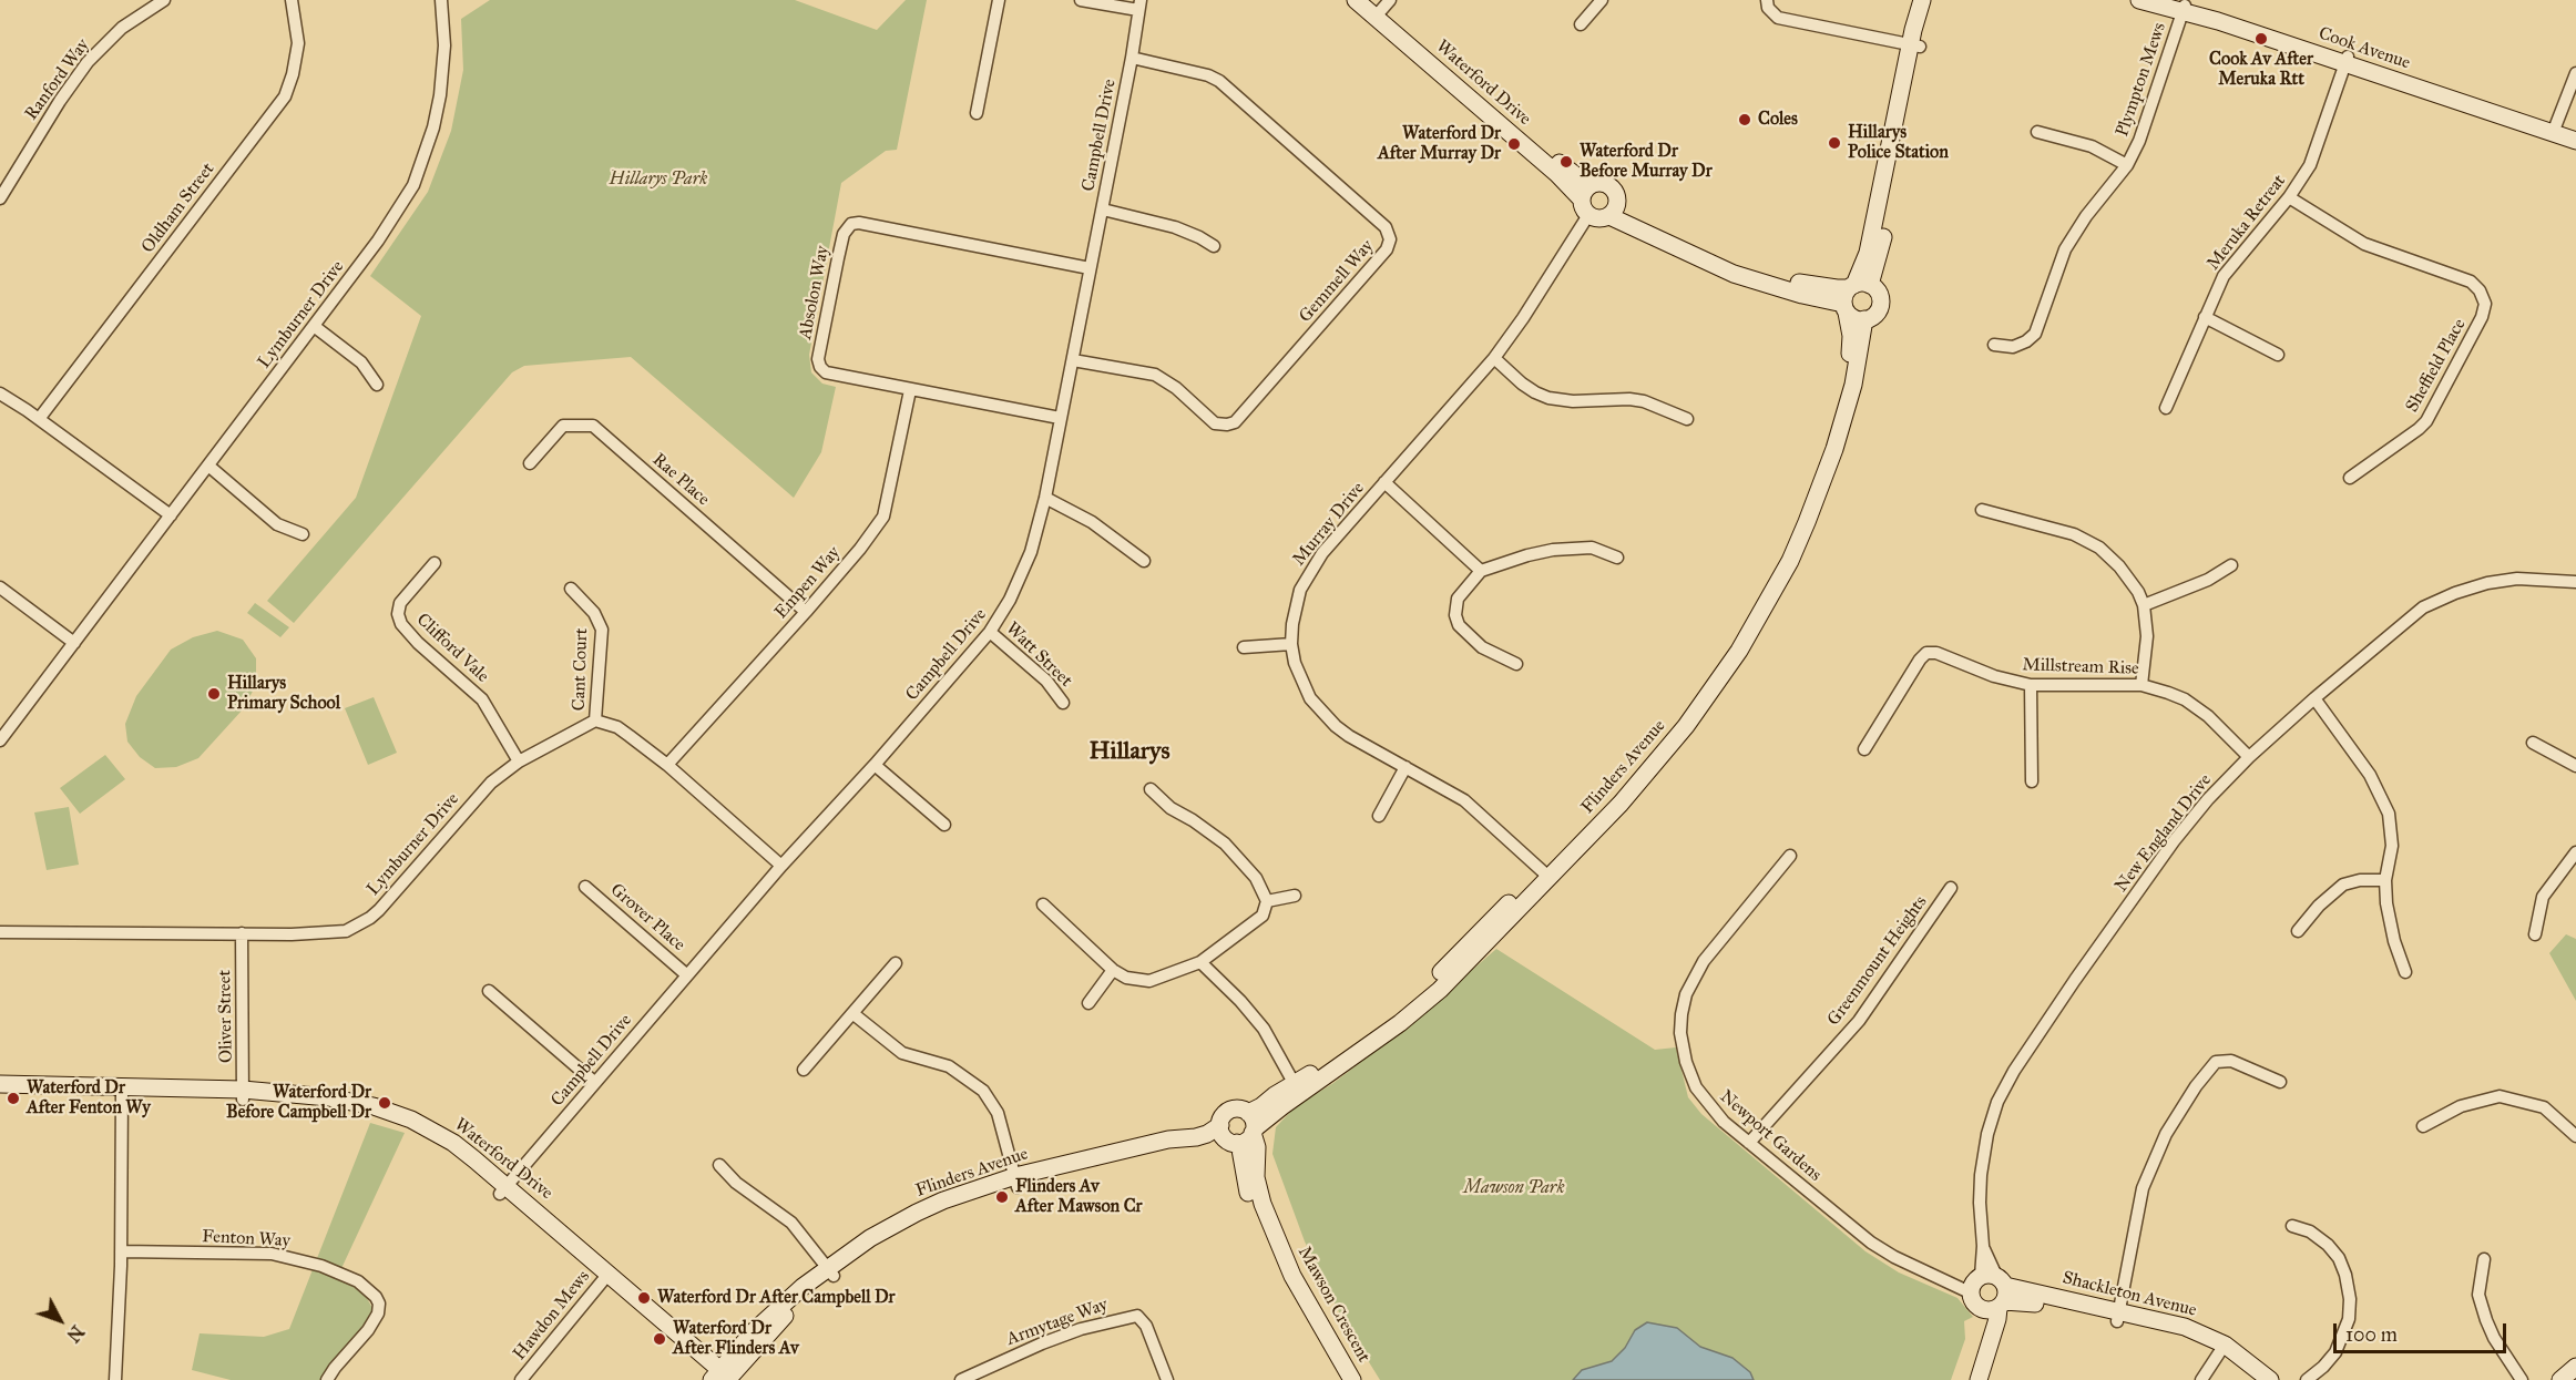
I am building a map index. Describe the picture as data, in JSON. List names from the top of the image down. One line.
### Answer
{"streets":{"street":["Cook Avenue","Ranford Way","Plympton Mews","Waterford Drive","Campbell Drive","Oldham Street","Meruka Retreat","Gemmell Way","Absolon Way","Lymburner Drive","Sheffield Place","Rae Place","Murray Drive","Empen Way","Clifford Vale","Watt Street","Millstream Rise","Cant Court","Flinders Avenue","New England Drive","Grover Place","Greenmount Heights","Oliver Street","Newport Gardens","Fenton Way","Shackleton Avenue","Mawson Crescent","Hawdon Mews","Armytage Way"]},"crossings":[["Cook Avenue","Plympton Mews"],["Cook Avenue","Meruka Retreat"],["Waterford Drive","Campbell Drive"],["Waterford Drive","Murray Drive"],["Waterford Drive","Flinders Avenue"],["Waterford Drive","Oliver Street"],["Waterford Drive","Hawdon Mews"],["Campbell Drive","Gemmell Way"],["Campbell Drive","Absolon Way"],["Campbell Drive","Watt Street"],["Campbell Drive","Grover Place"],["Meruka Retreat","Sheffield Place"],["Absolon Way","Empen Way"],["Lymburner Drive","Clifford Vale"],["Lymburner Drive","Cant Court"],["Lymburner Drive","Oliver Street"],["Rae Place","Empen Way"],["Murray Drive","Flinders Avenue"],["Millstream Rise","New England Drive"],["Flinders Avenue","Mawson Crescent"],["New England Drive","Newport Gardens"],["New England Drive","Shackleton Avenue"],["Greenmount Heights","Newport Gardens"],["Newport Gardens","Shackleton Avenue"]],"districts":["Hillarys"],"parks":["Hillarys Park","Mawson Park"],"places":["Cook Av After Meruka Rtt","Coles","Hillarys Police Station","Waterford Dr After Murray Dr","Waterford Dr Before Murray Dr","Hillarys Primary School","Waterford Dr After Fenton Wy","Waterford Dr Before Campbell Dr","Flinders Av After Mawson Cr","Waterford Dr After Campbell Dr","Waterford Dr After Flinders Av"],"scale_bar":"100 m","north":"bottom right"}
